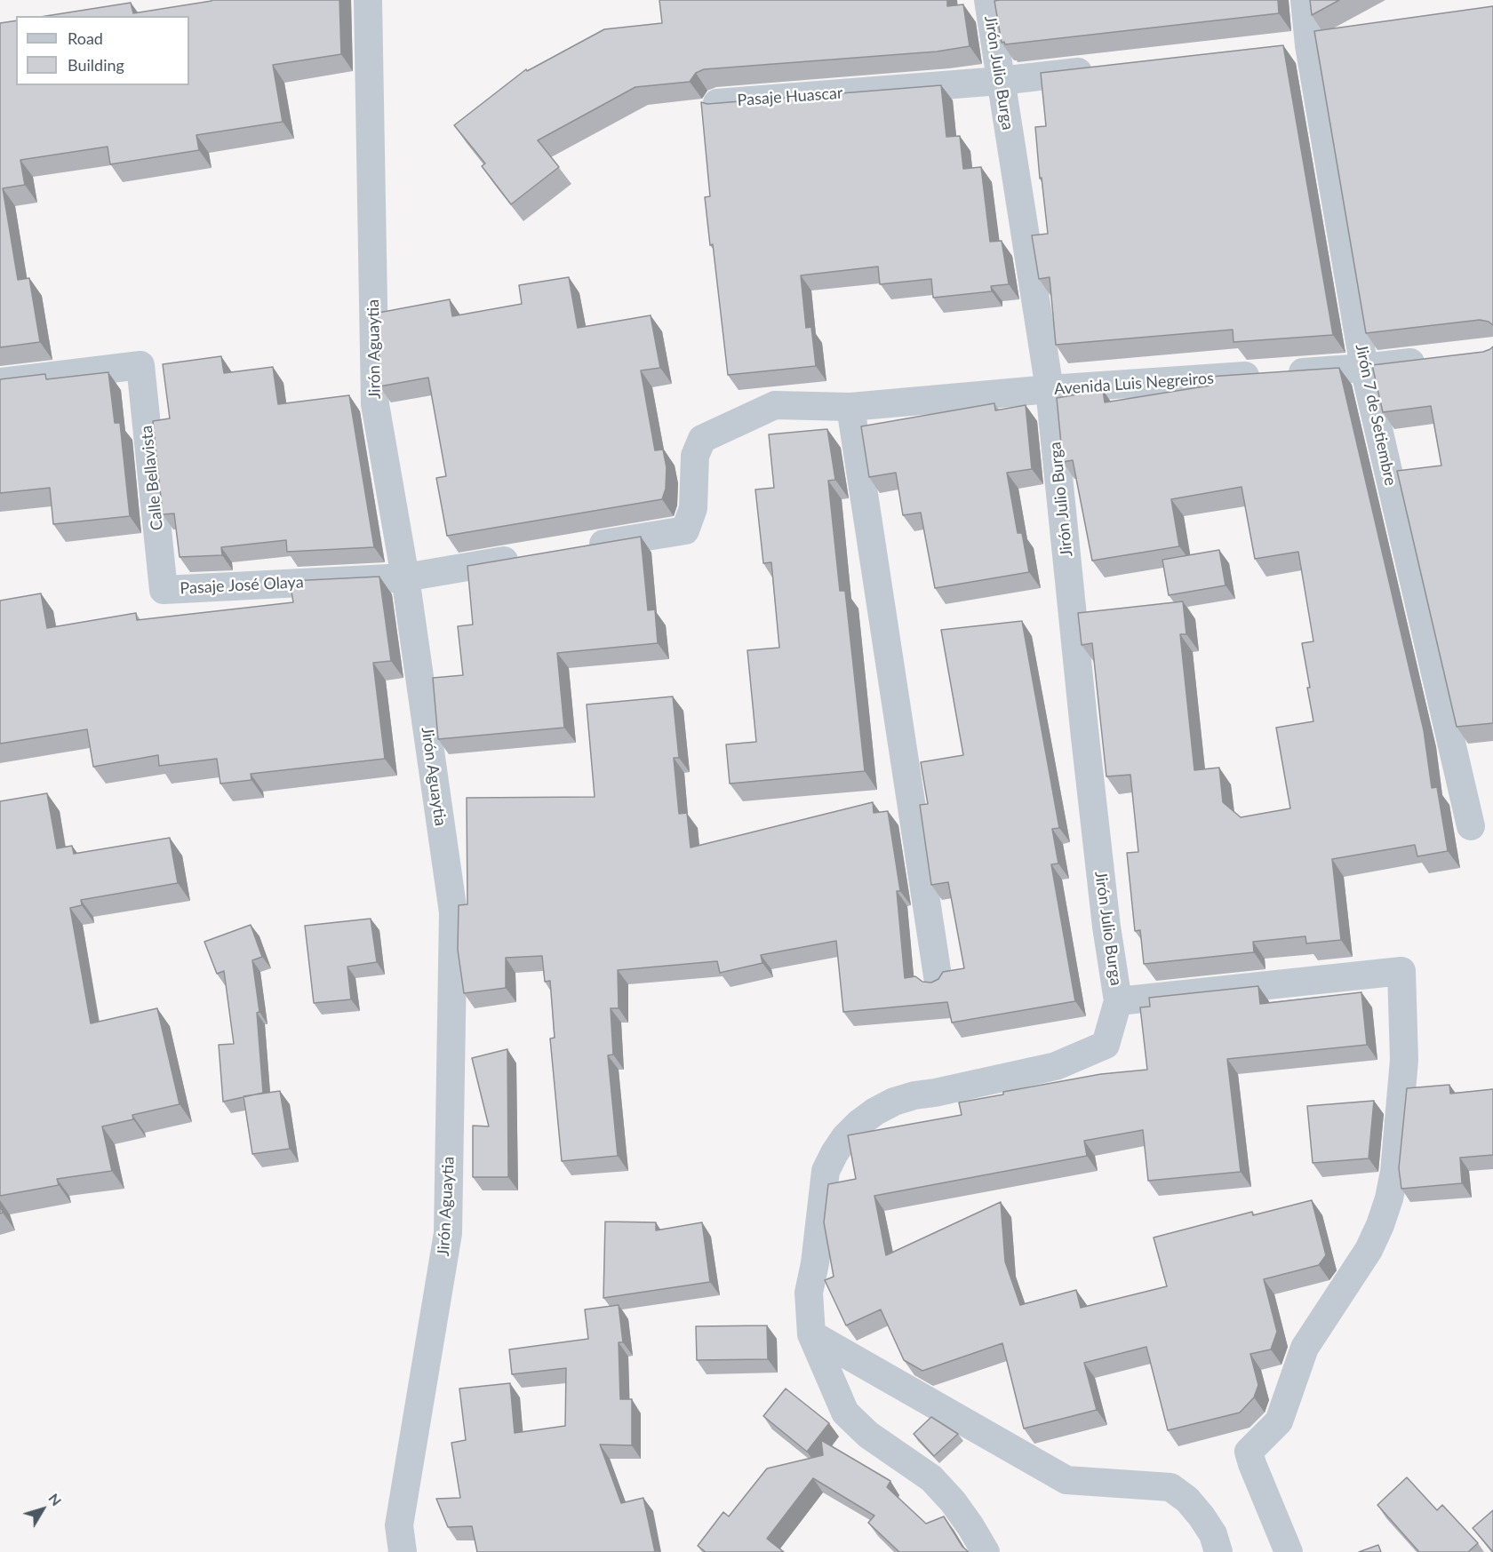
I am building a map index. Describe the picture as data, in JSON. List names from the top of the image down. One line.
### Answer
{"streets":{"street":["Jirón Julio Burga","Pasaje Huascar","Jirón Aguaytia","Avenida Luis Negreiros","Jirón 7 de Setiembre","Calle Bellavista","Pasaje José Olaya"]},"crossings":[["Jirón Julio Burga","Pasaje Huascar"],["Jirón Julio Burga","Avenida Luis Negreiros"],["Jirón Aguaytia","Pasaje José Olaya"],["Avenida Luis Negreiros","Jirón 7 de Setiembre"],["Calle Bellavista","Pasaje José Olaya"]],"legend":["Road","Building"],"north":"top right"}
